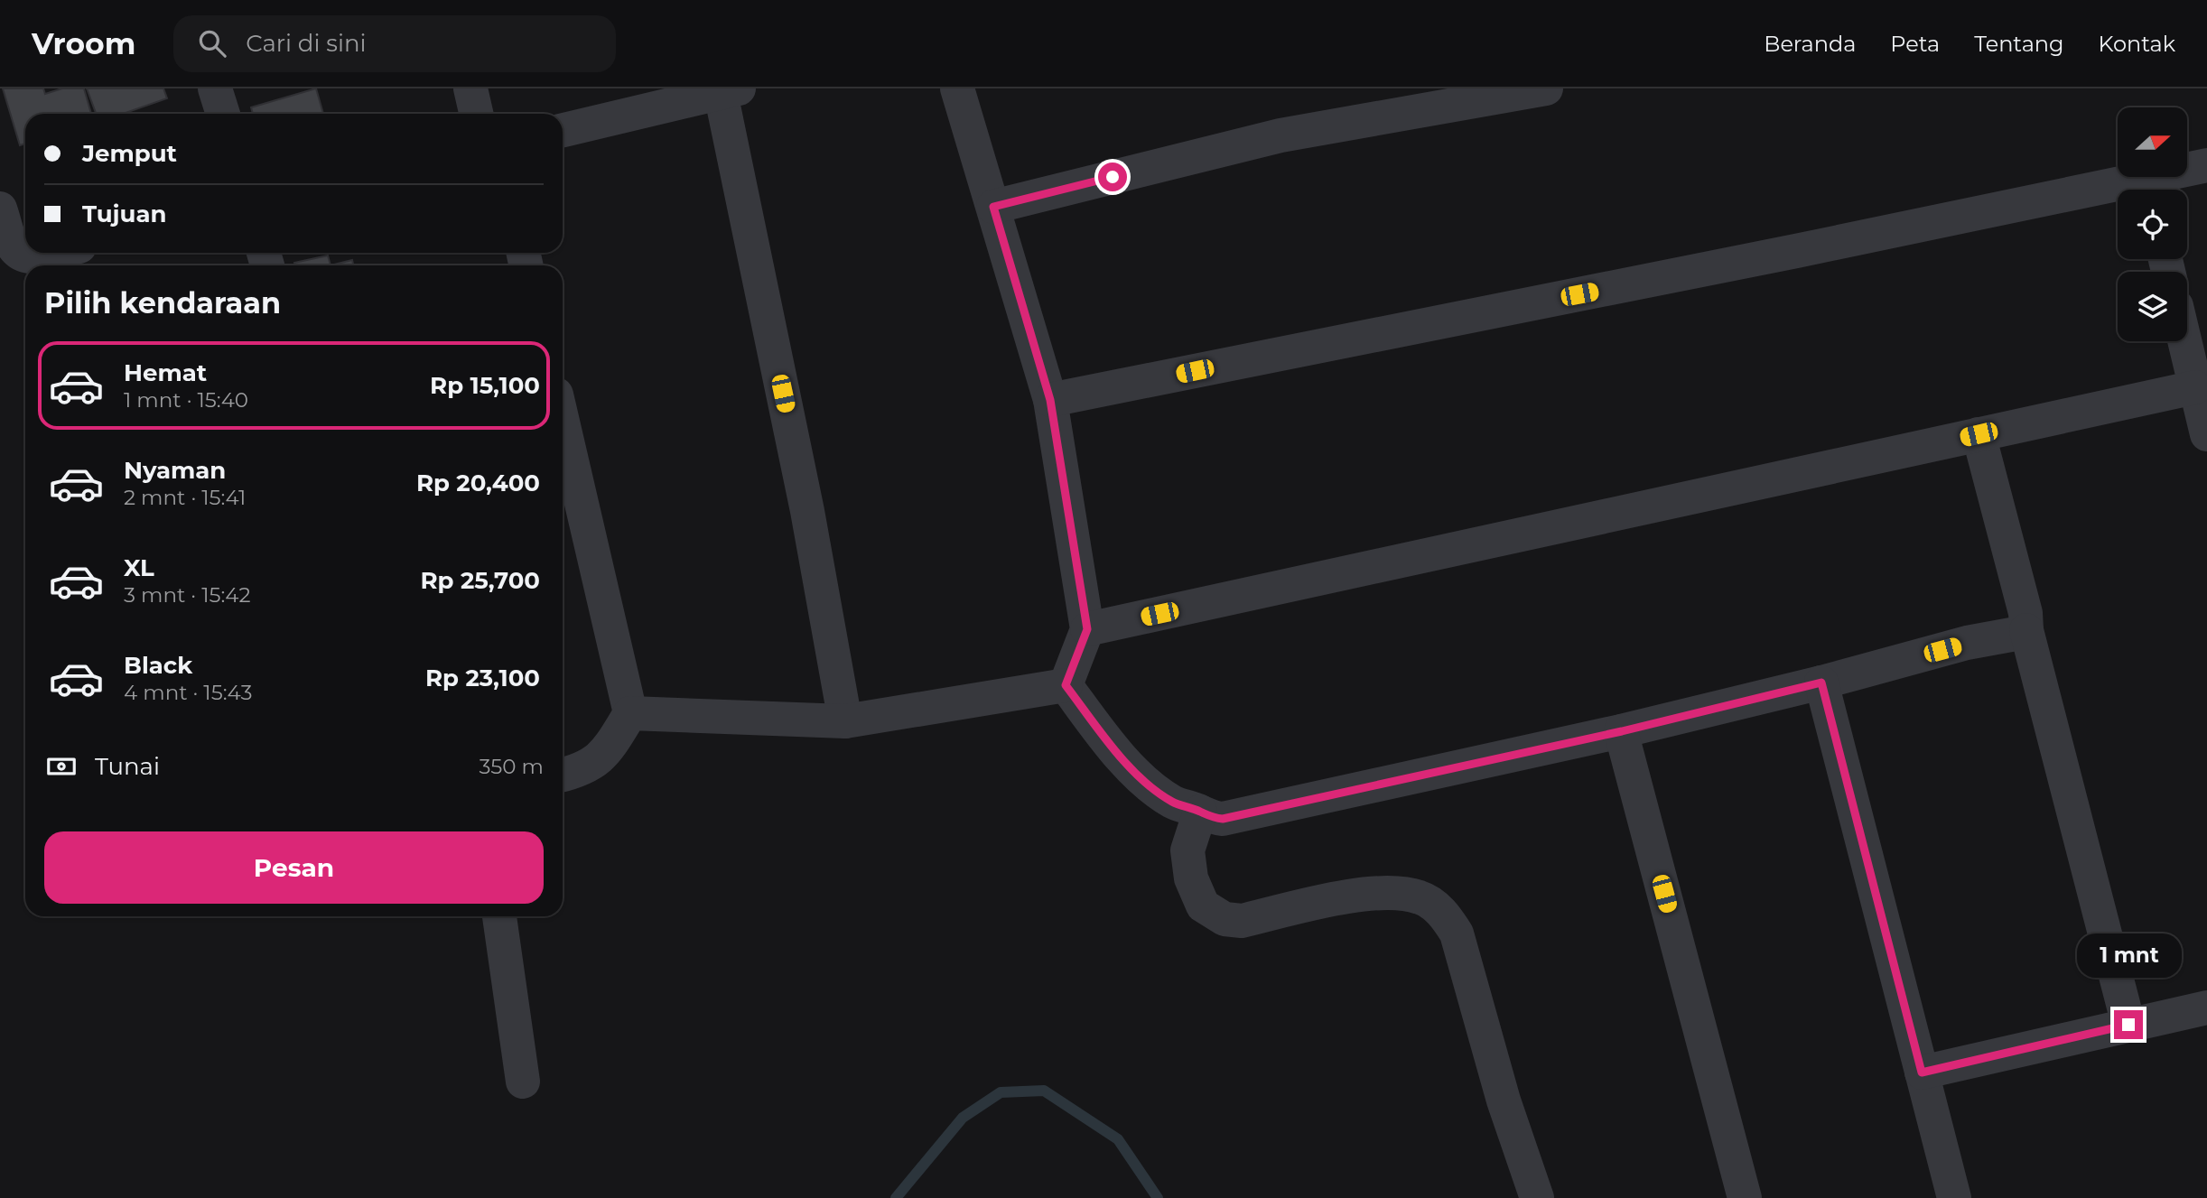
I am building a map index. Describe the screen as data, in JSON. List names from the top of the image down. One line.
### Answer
{"north":"right","page":{"header":"Vroom","search":"Cari di sini","nav":["Beranda","Peta","Tentang","Kontak"],"banner":["Jemput","Tujuan"],"heading":"Pilih kendaraan","list":[{"name":"Hemat","note":"1 mnt · 15:40","value":"Rp 15,100"},{"name":"Nyaman","note":"2 mnt · 15:41","value":"Rp 20,400"},{"name":"XL","note":"3 mnt · 15:42","value":"Rp 25,700"},{"name":"Black","note":"4 mnt · 15:43","value":"Rp 23,100"}],"pay":["Tunai","350 m"],"buttons":"Pesan","bubble":"1 mnt"}}
